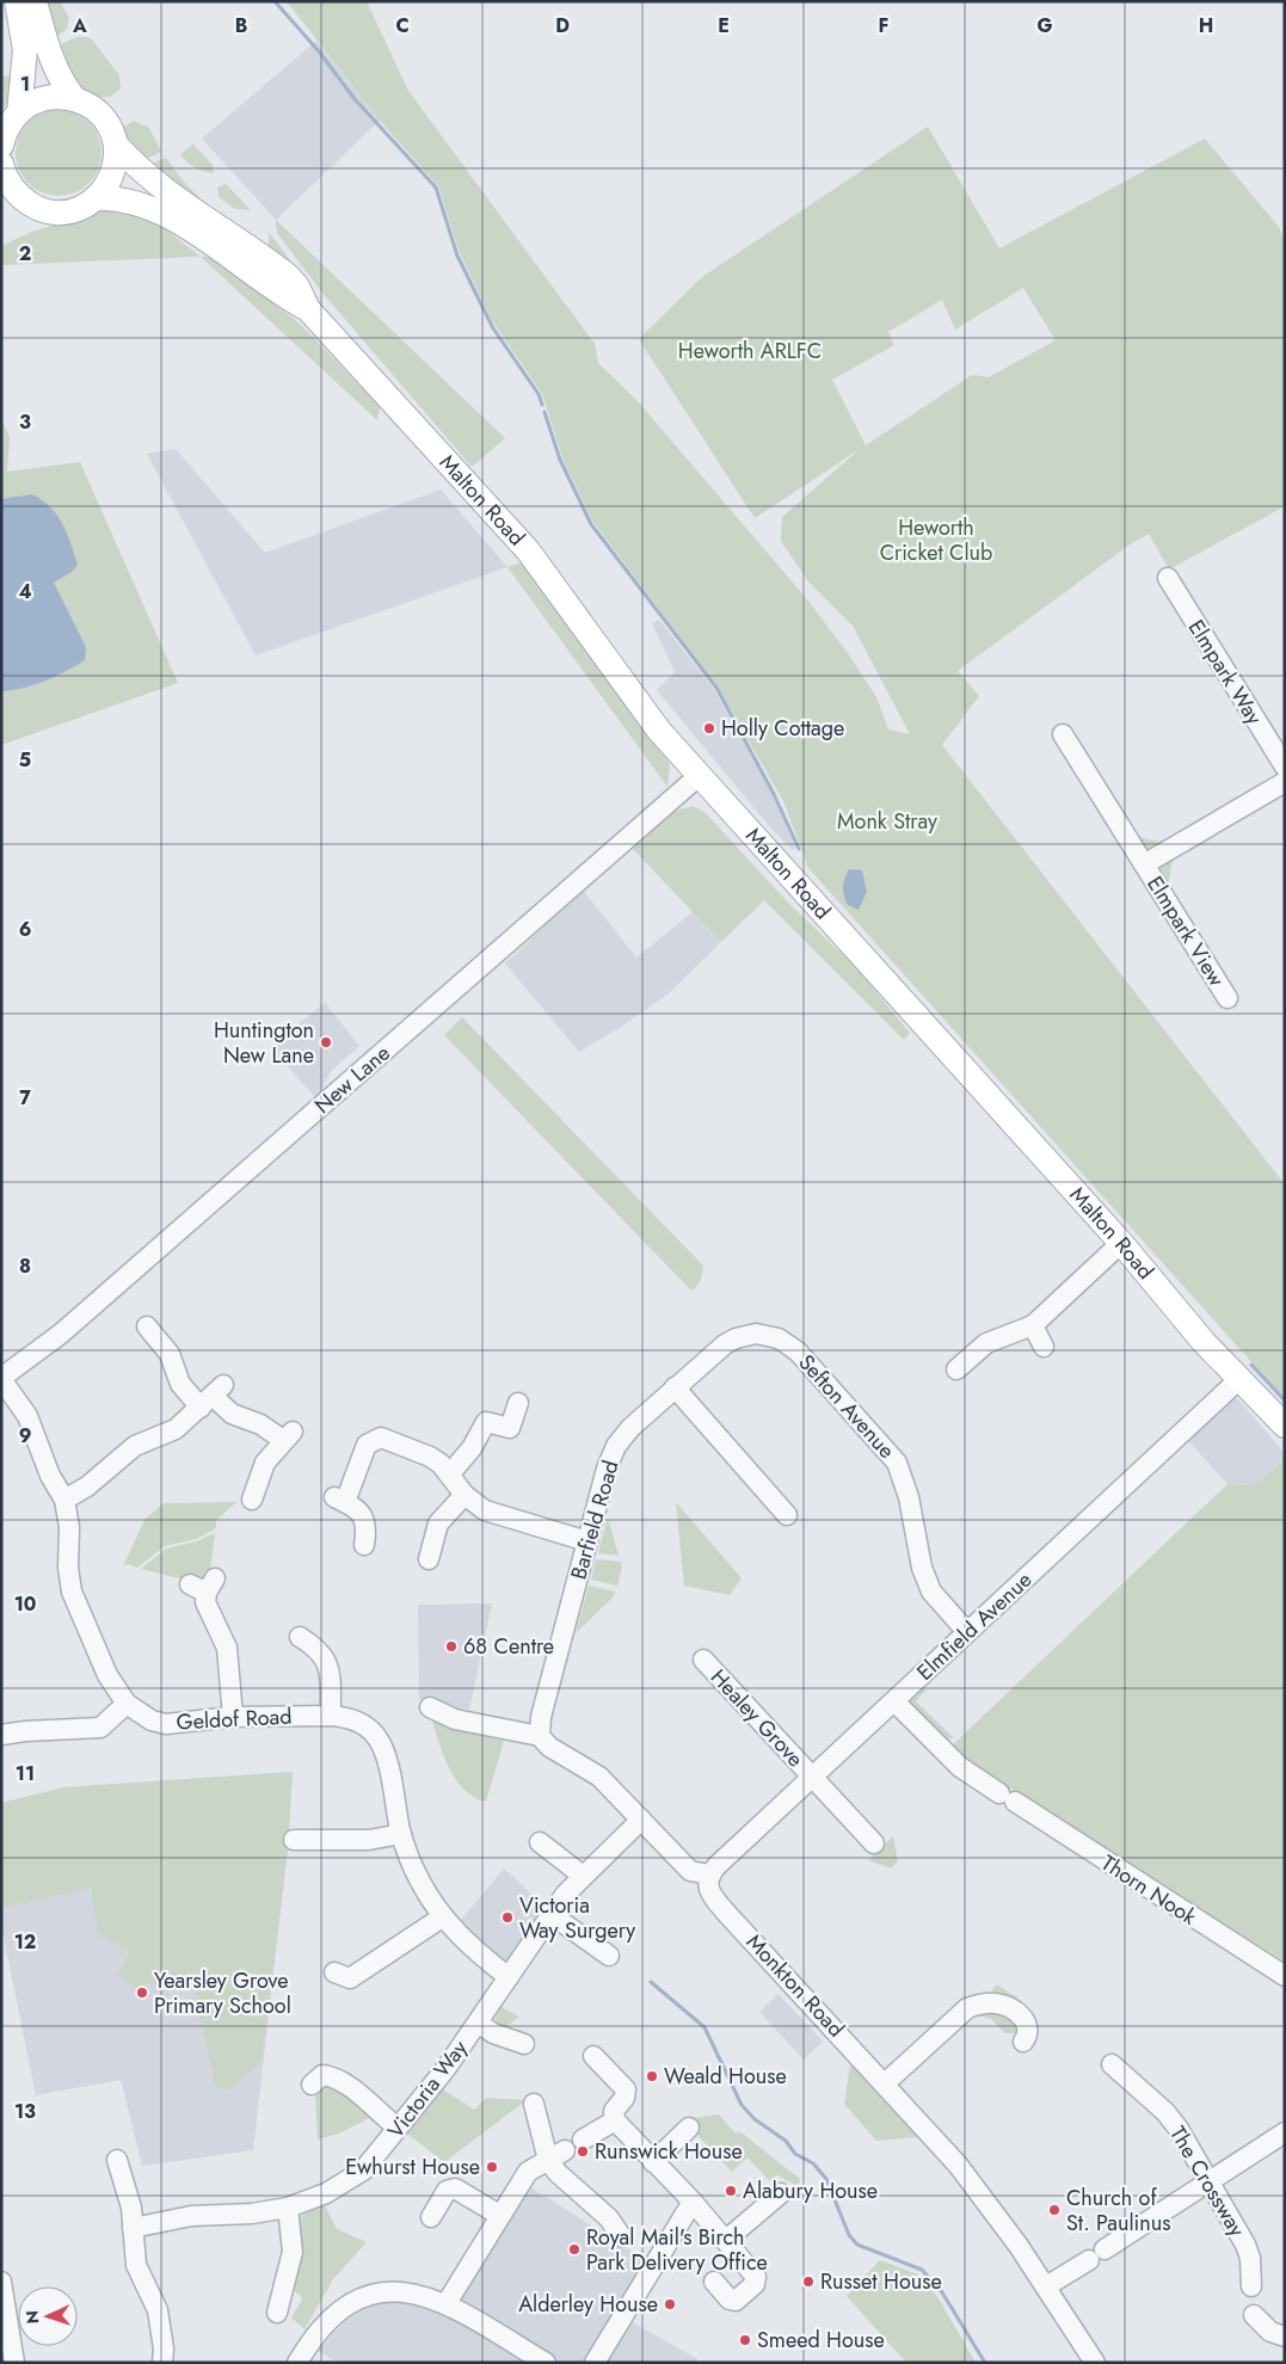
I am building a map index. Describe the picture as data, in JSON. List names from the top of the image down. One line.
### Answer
{"streets":{"main road":["Malton Road"],"street":["Elmpark Way","Elmpark View","New Lane","Sefton Avenue","Barfield Road","Elmfield Avenue","Healey Grove","Geldof Road","Thorn Nook","Monkton Road","Victoria Way","The Crossway"]},"crossings":[["Malton Road","New Lane"],["Malton Road","Elmfield Avenue"],["New Lane","Geldof Road"],["Sefton Avenue","Barfield Road"],["Sefton Avenue","Elmfield Avenue"],["Elmfield Avenue","Healey Grove"],["Elmfield Avenue","Thorn Nook"],["Elmfield Avenue","Monkton Road"],["Geldof Road","Victoria Way"]],"parks":["Heworth ARLFC","Heworth Cricket Club","Monk Stray"],"places":["Holly Cottage","Huntington New Lane","68 Centre","Victoria Way Surgery","Yearsley Grove Primary School","Weald House","Runswick House","Ewhurst House","Alabury House","Church of St. Paulinus","Royal Mail's Birch Park Delivery Office","Russet House","Alderley House","Smeed House"],"north":"left","grid":{"columns":["A","B","C","D","E","F","G","H"],"rows":["1","2","3","4","5","6","7","8","9","10","11","12","13"]}}
